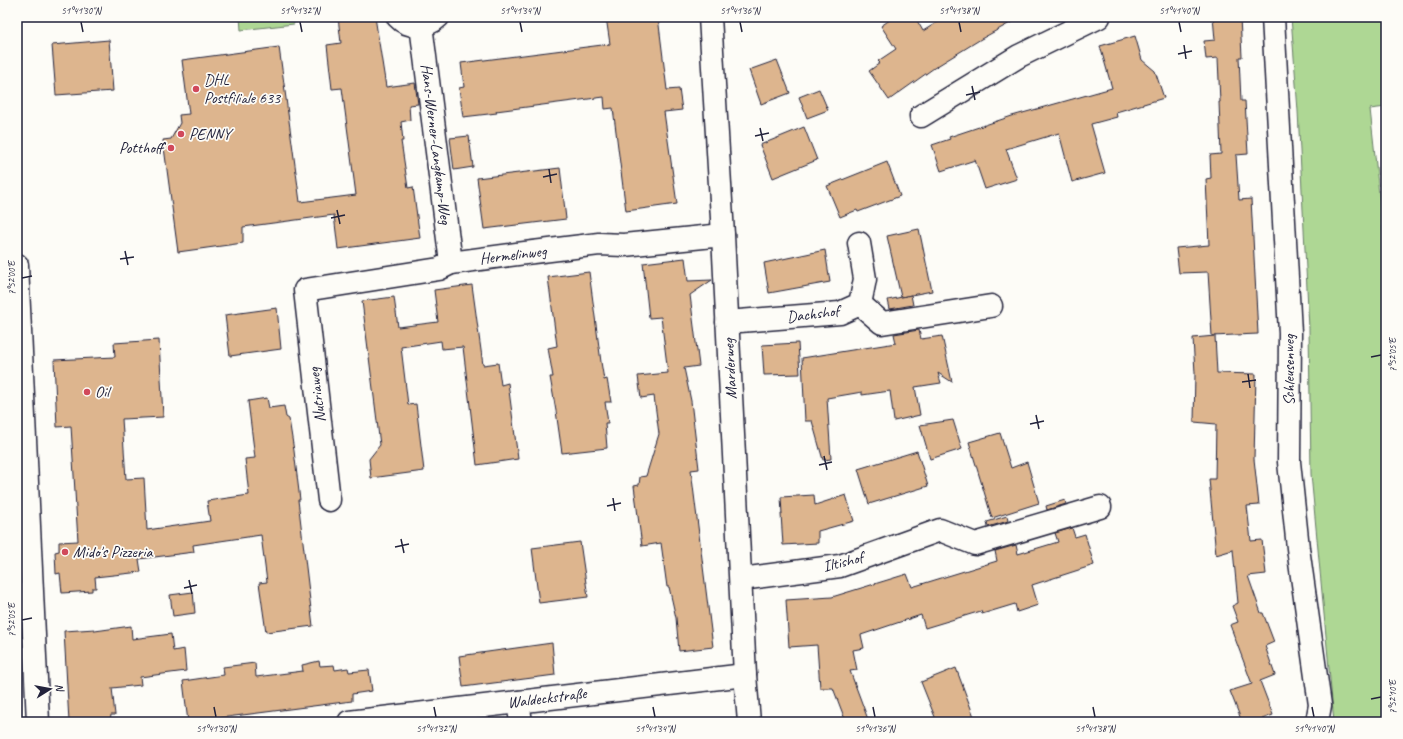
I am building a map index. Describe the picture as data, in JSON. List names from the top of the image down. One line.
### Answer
{"streets":{"street":["Hans-Werner-Langkamp-Weg","Hermelinweg","Dachshof","Marderweg","Schleusenweg","Nutriaweg","Iltishof","Waldeckstraße"]},"crossings":[["Hans-Werner-Langkamp-Weg","Hermelinweg"],["Hermelinweg","Marderweg"],["Hermelinweg","Nutriaweg"],["Dachshof","Marderweg"],["Marderweg","Iltishof"],["Marderweg","Waldeckstraße"]],"places":["DHL Postfiliale 633","PENNY","Potthoff","Oil","Mido's Pizzeria"],"north":"right","coordinates":["51°41'30\"N","51°41'32\"N","51°41'34\"N","51°41'36\"N","51°41'38\"N","51°41'40\"N","7°52'00\"E","7°52'05\"E","7°52'10\"E"]}
